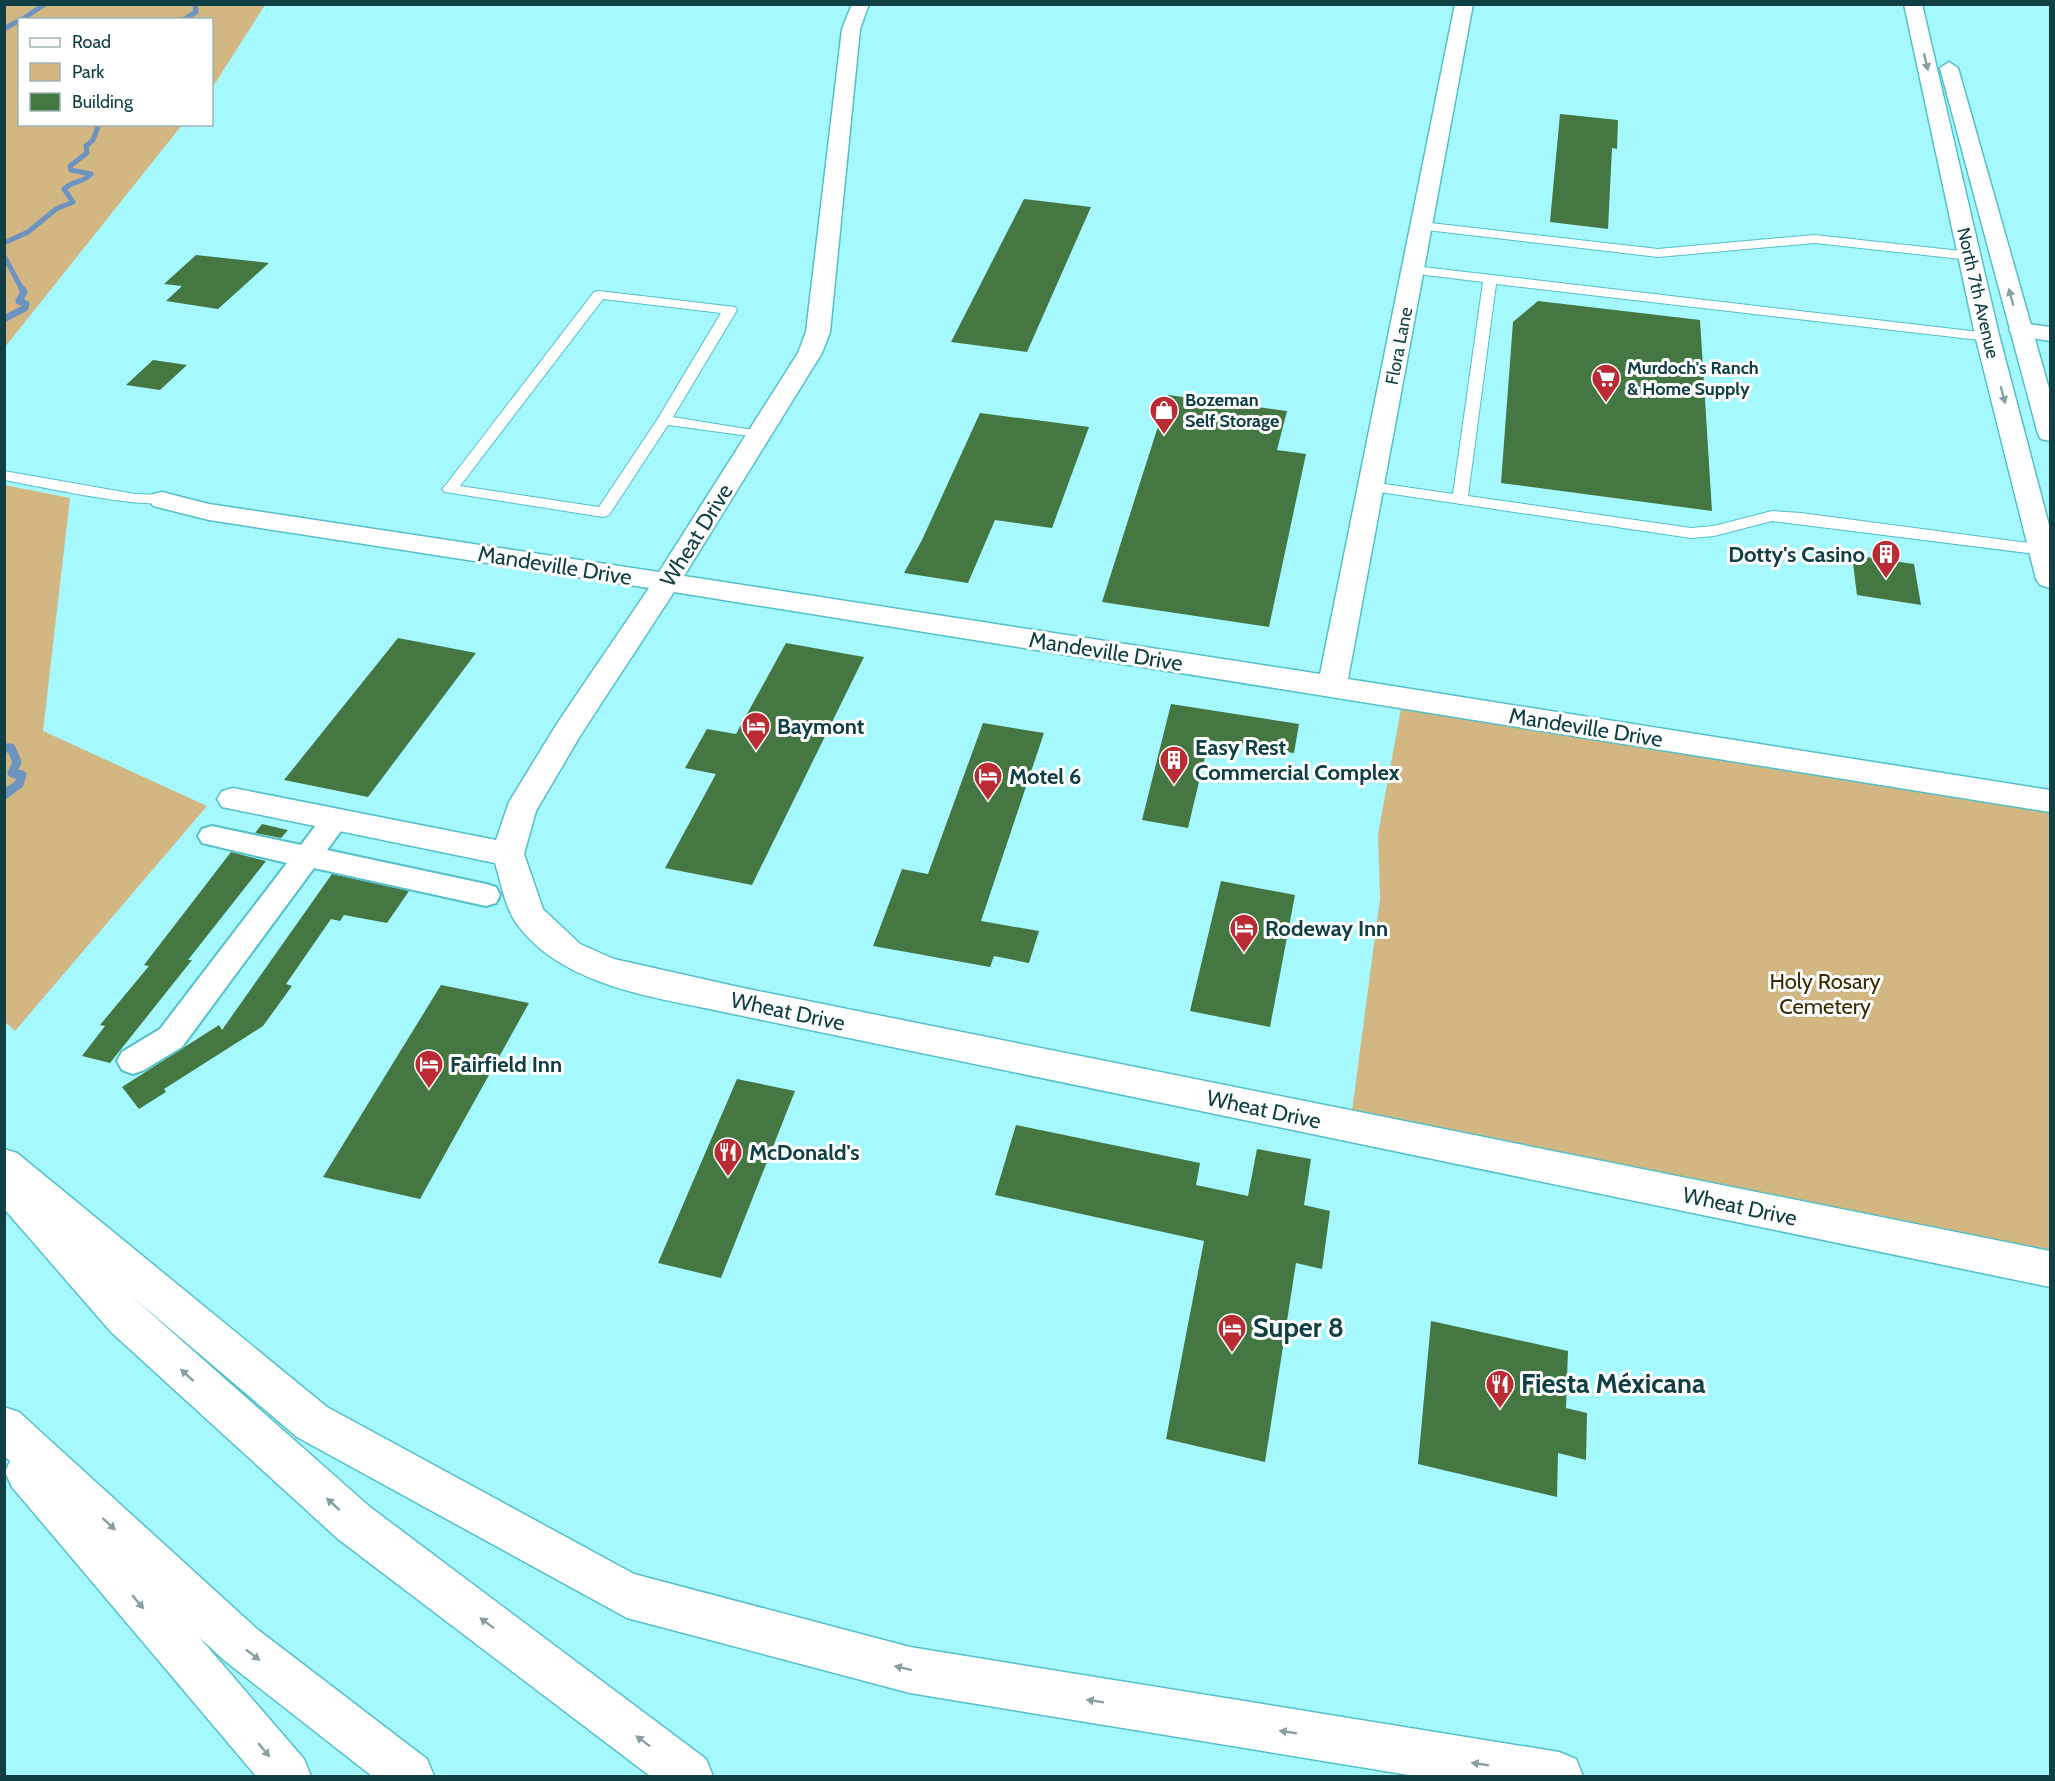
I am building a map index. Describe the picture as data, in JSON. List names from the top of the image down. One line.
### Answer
{"streets":{"main road":["North 7th Avenue","Flora Lane","Wheat Drive","Mandeville Drive"]},"crossings":[["Flora Lane","Mandeville Drive"],["Wheat Drive","Mandeville Drive"]],"parks":["Holy Rosary Cemetery"],"places":{"supermarket":["Murdoch's Ranch & Home Supply"],"shop":["Bozeman Self Storage"],"building":["Dotty's Casino","Easy Rest Commercial Complex"],"hotel":["Baymont","Motel 6","Rodeway Inn","Fairfield Inn","Super 8"],"restaurant":["McDonald's","Fiesta Méxicana"]},"legend":["Road","Park","Building"]}
